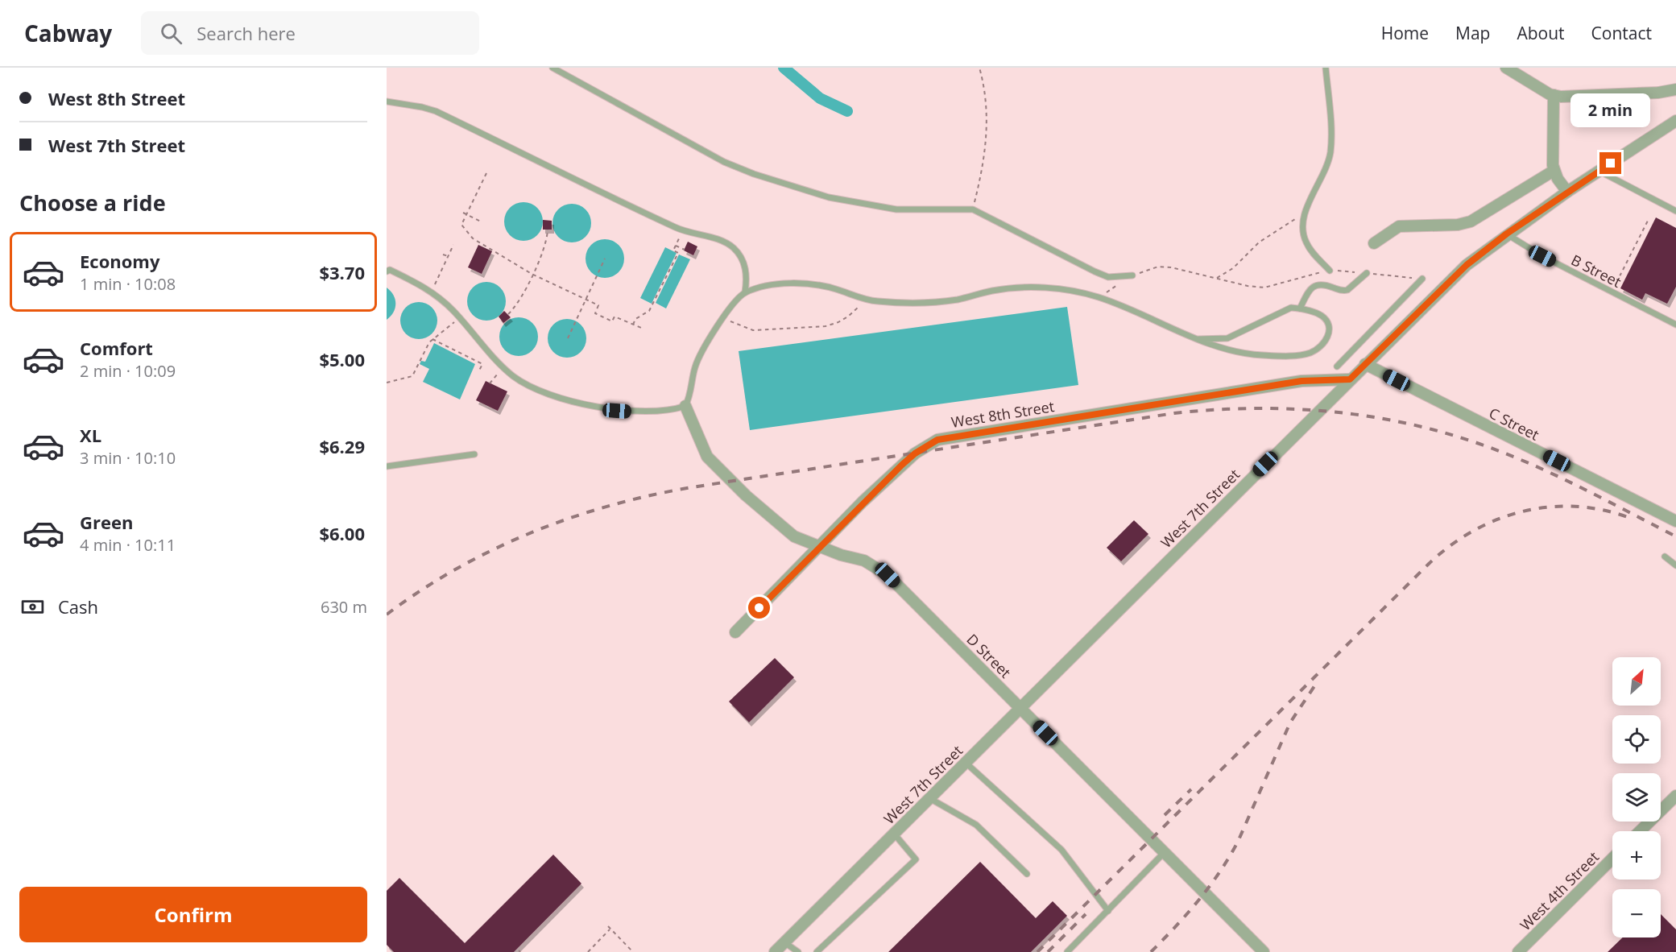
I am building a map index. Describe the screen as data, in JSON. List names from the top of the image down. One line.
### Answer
{"streets":{"street":["West 8th Street","C Street","West 7th Street","D Street","West 4th Street"],"lane":["B Street"]},"crossings":[["B Street","West 7th Street"],["West 8th Street","West 7th Street"],["West 8th Street","D Street"],["C Street","West 7th Street"],["West 7th Street","D Street"]],"north":"top right","page":{"header":"Cabway","search":"Search here","nav":["Home","Map","About","Contact"],"banner":["West 8th Street","West 7th Street"],"bubble":"2 min","heading":"Choose a ride","list":[{"name":"Economy","note":"1 min · 10:08","value":"$3.70"},{"name":"Comfort","note":"2 min · 10:09","value":"$5.00"},{"name":"XL","note":"3 min · 10:10","value":"$6.29"},{"name":"Green","note":"4 min · 10:11","value":"$6.00"}],"pay":["Cash","630 m"],"map_buttons":["+","−"],"buttons":"Confirm"}}
